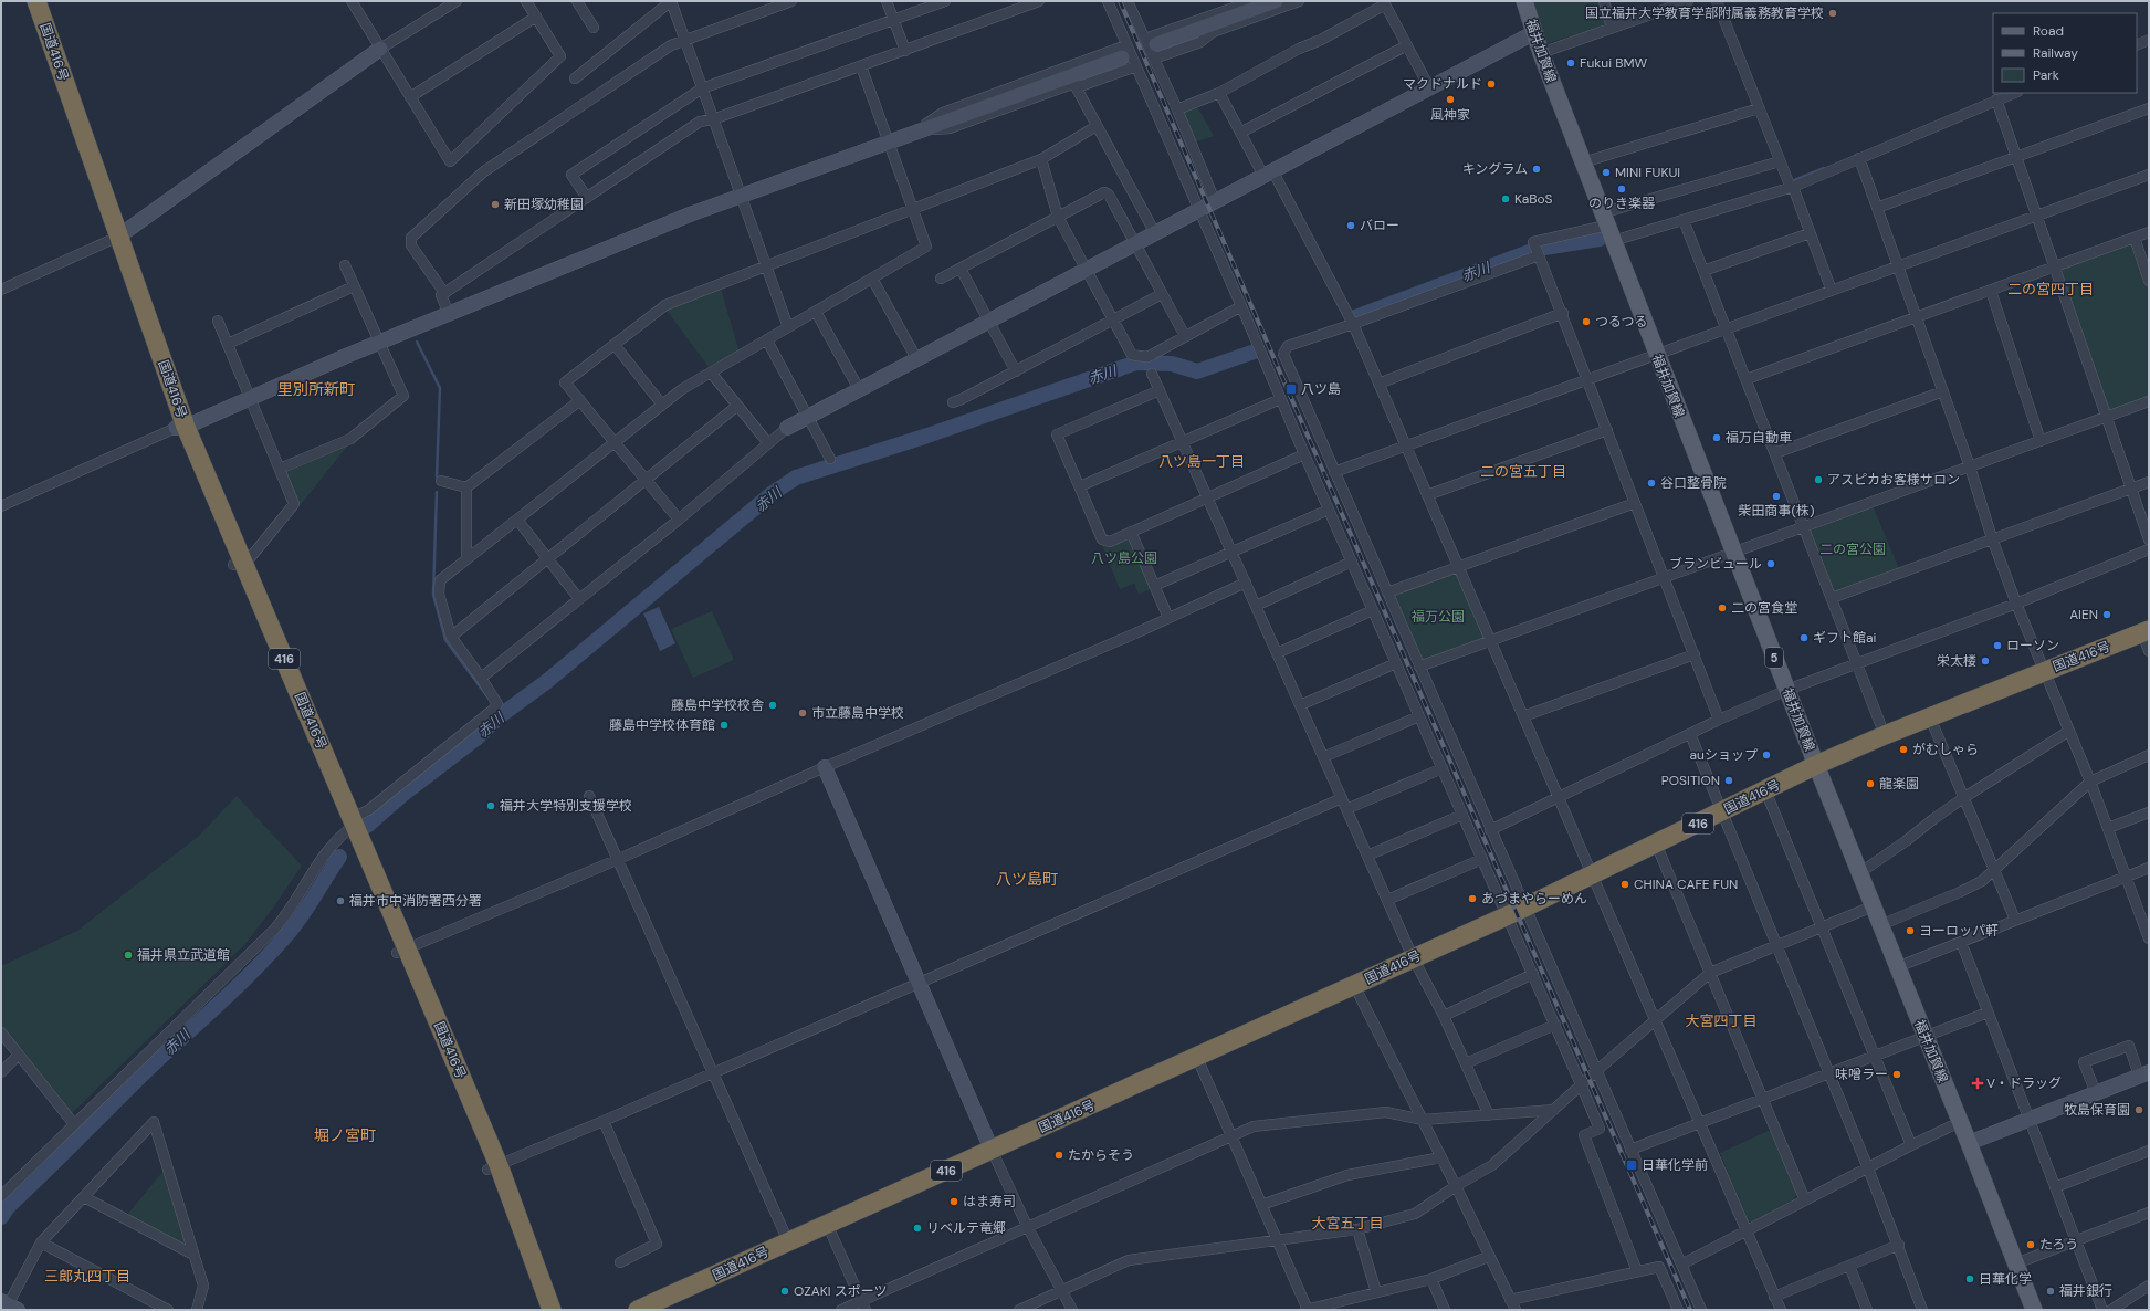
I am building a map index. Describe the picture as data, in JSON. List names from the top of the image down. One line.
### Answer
{"streets":{"highway":["国道416号","416"],"main road":["福井加賀線","5"]},"crossings":[["福井加賀線","国道416号"]],"districts":["二の宮四丁目","里別所新町","八ツ島一丁目","二の宮五丁目","八ツ島町","大宮四丁目","堀ノ宮町","大宮五丁目","三郎丸四丁目"],"water":["赤川"],"parks":["二の宮公園","八ツ島公園","福万公園"],"places":{"other":["国立福井大学教育学部附属義務教育学校","Fukui BMW","マクドナルド","風神家","キングラム","MINI FUKUI","のりき楽器","KaBoS","新田塚幼稚園","バロー","つるつる","福万自動車","アスピカお客様サロン","谷口整骨院","柴田商事(株)","ブランビュール","二の宮食堂","AIEN","ギフト館ai","ローソン","栄太楼","藤島中学校校舎","市立藤島中学校","藤島中学校体育館","がむしゃら","auショップ","POSITION","龍楽園","福井大学特別支援学校","CHINA CAFE FUN","あづまやらーめん","福井市中消防署西分署","ヨーロッパ軒","福井県立武道館","味噌ラー","牧島保育園","たからそう","はま寿司","リベルテ竜郷","たろう","日華化学","OZAKI スポーツ","福井銀行"],"transit":["八ツ島","日華化学前"],"health":["V・ドラッグ"]},"legend":["Road","Railway","Park"]}
